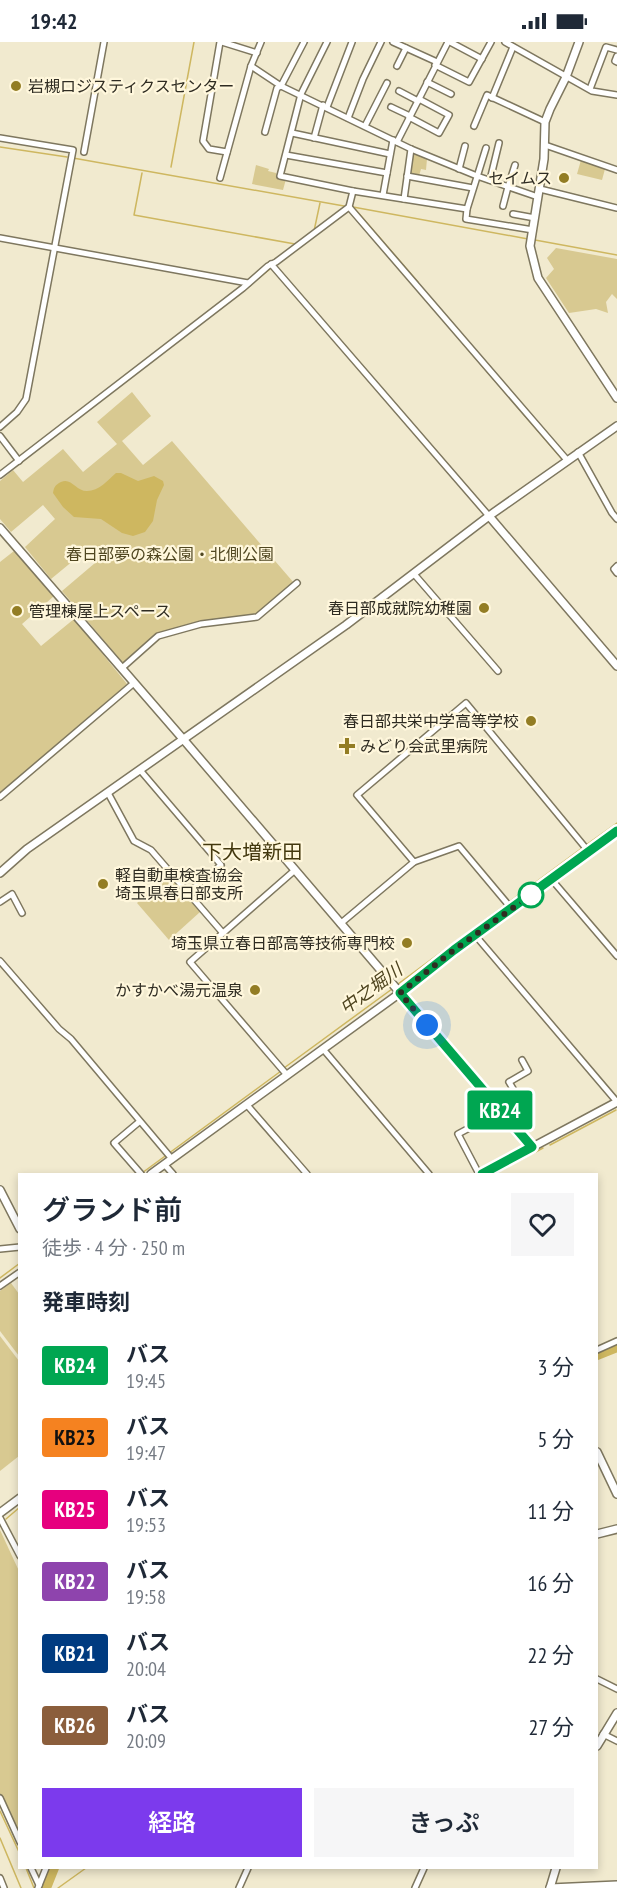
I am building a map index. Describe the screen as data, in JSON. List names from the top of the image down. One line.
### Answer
{"districts":["下大増新田"],"water":["中之堀川"],"parks":["春日部夢の森公園・北側公園"],"places":{"other":["岩槻ロジスティクスセンター","セイムス","春日部成就院幼稚園","管理棟屋上スペース","春日部共栄中学高等学校","軽自動車検査協会 埼玉県春日部支所","埼玉県立春日部高等技術専門校","かすかべ湯元温泉"],"health":["みどり会武里病院"]},"lines":["bus line KB24"],"page":{"status":"19:42","on_map":"KB24","heading":[["グランド前","徒歩 · 4 分 · 250 m"],"発車時刻"],"list":[{"mark":"KB24","name":"バス","note":"19:45","value":"3 分"},{"mark":"KB23","name":"バス","note":"19:47","value":"5 分"},{"mark":"KB25","name":"バス","note":"19:53","value":"11 分"},{"mark":"KB22","name":"バス","note":"19:58","value":"16 分"},{"mark":"KB21","name":"バス","note":"20:04","value":"22 分"},{"mark":"KB26","name":"バス","note":"20:09","value":"27 分"}],"buttons":["経路","きっぷ"]}}
